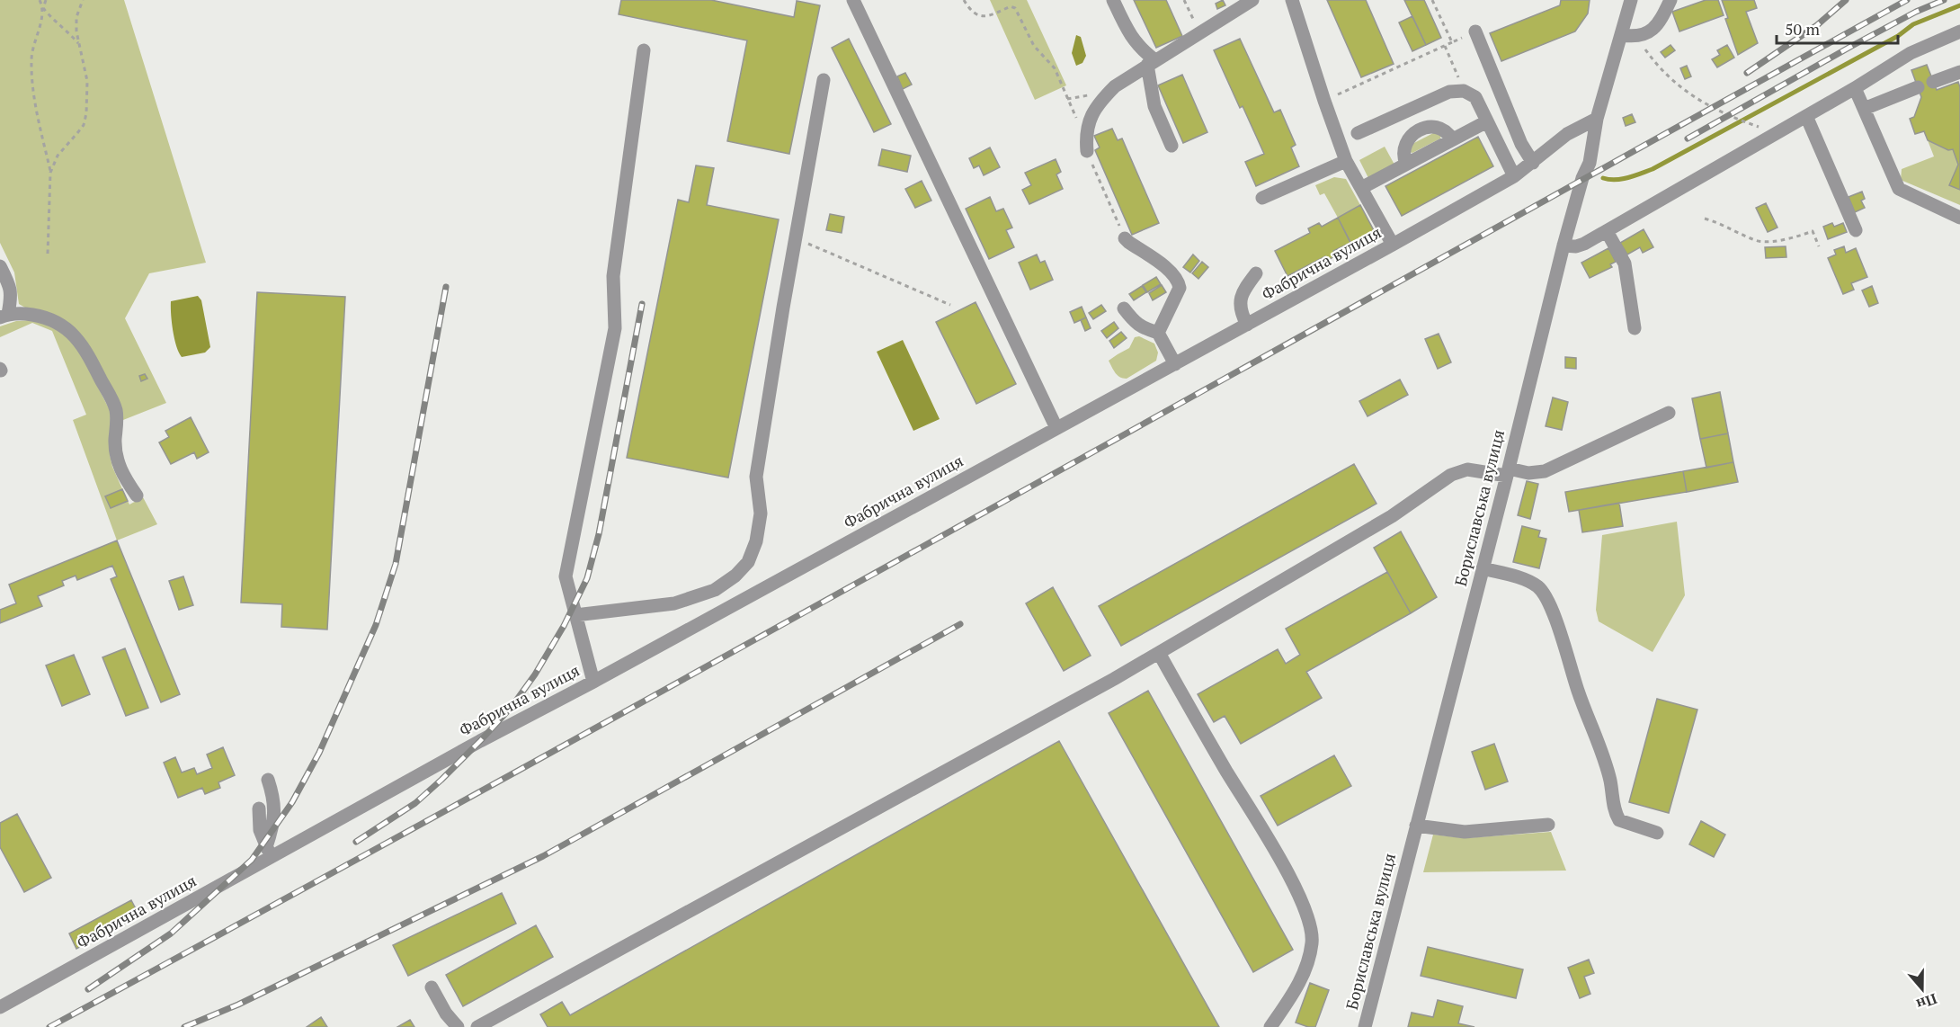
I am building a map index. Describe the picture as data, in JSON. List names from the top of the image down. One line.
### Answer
{"streets":{"street":["Фабрична вулиця","Бориславська вулиця"]},"crossings":[["Фабрична вулиця","Бориславська вулиця"]],"scale_bar":"50 m","north":"bottom"}
